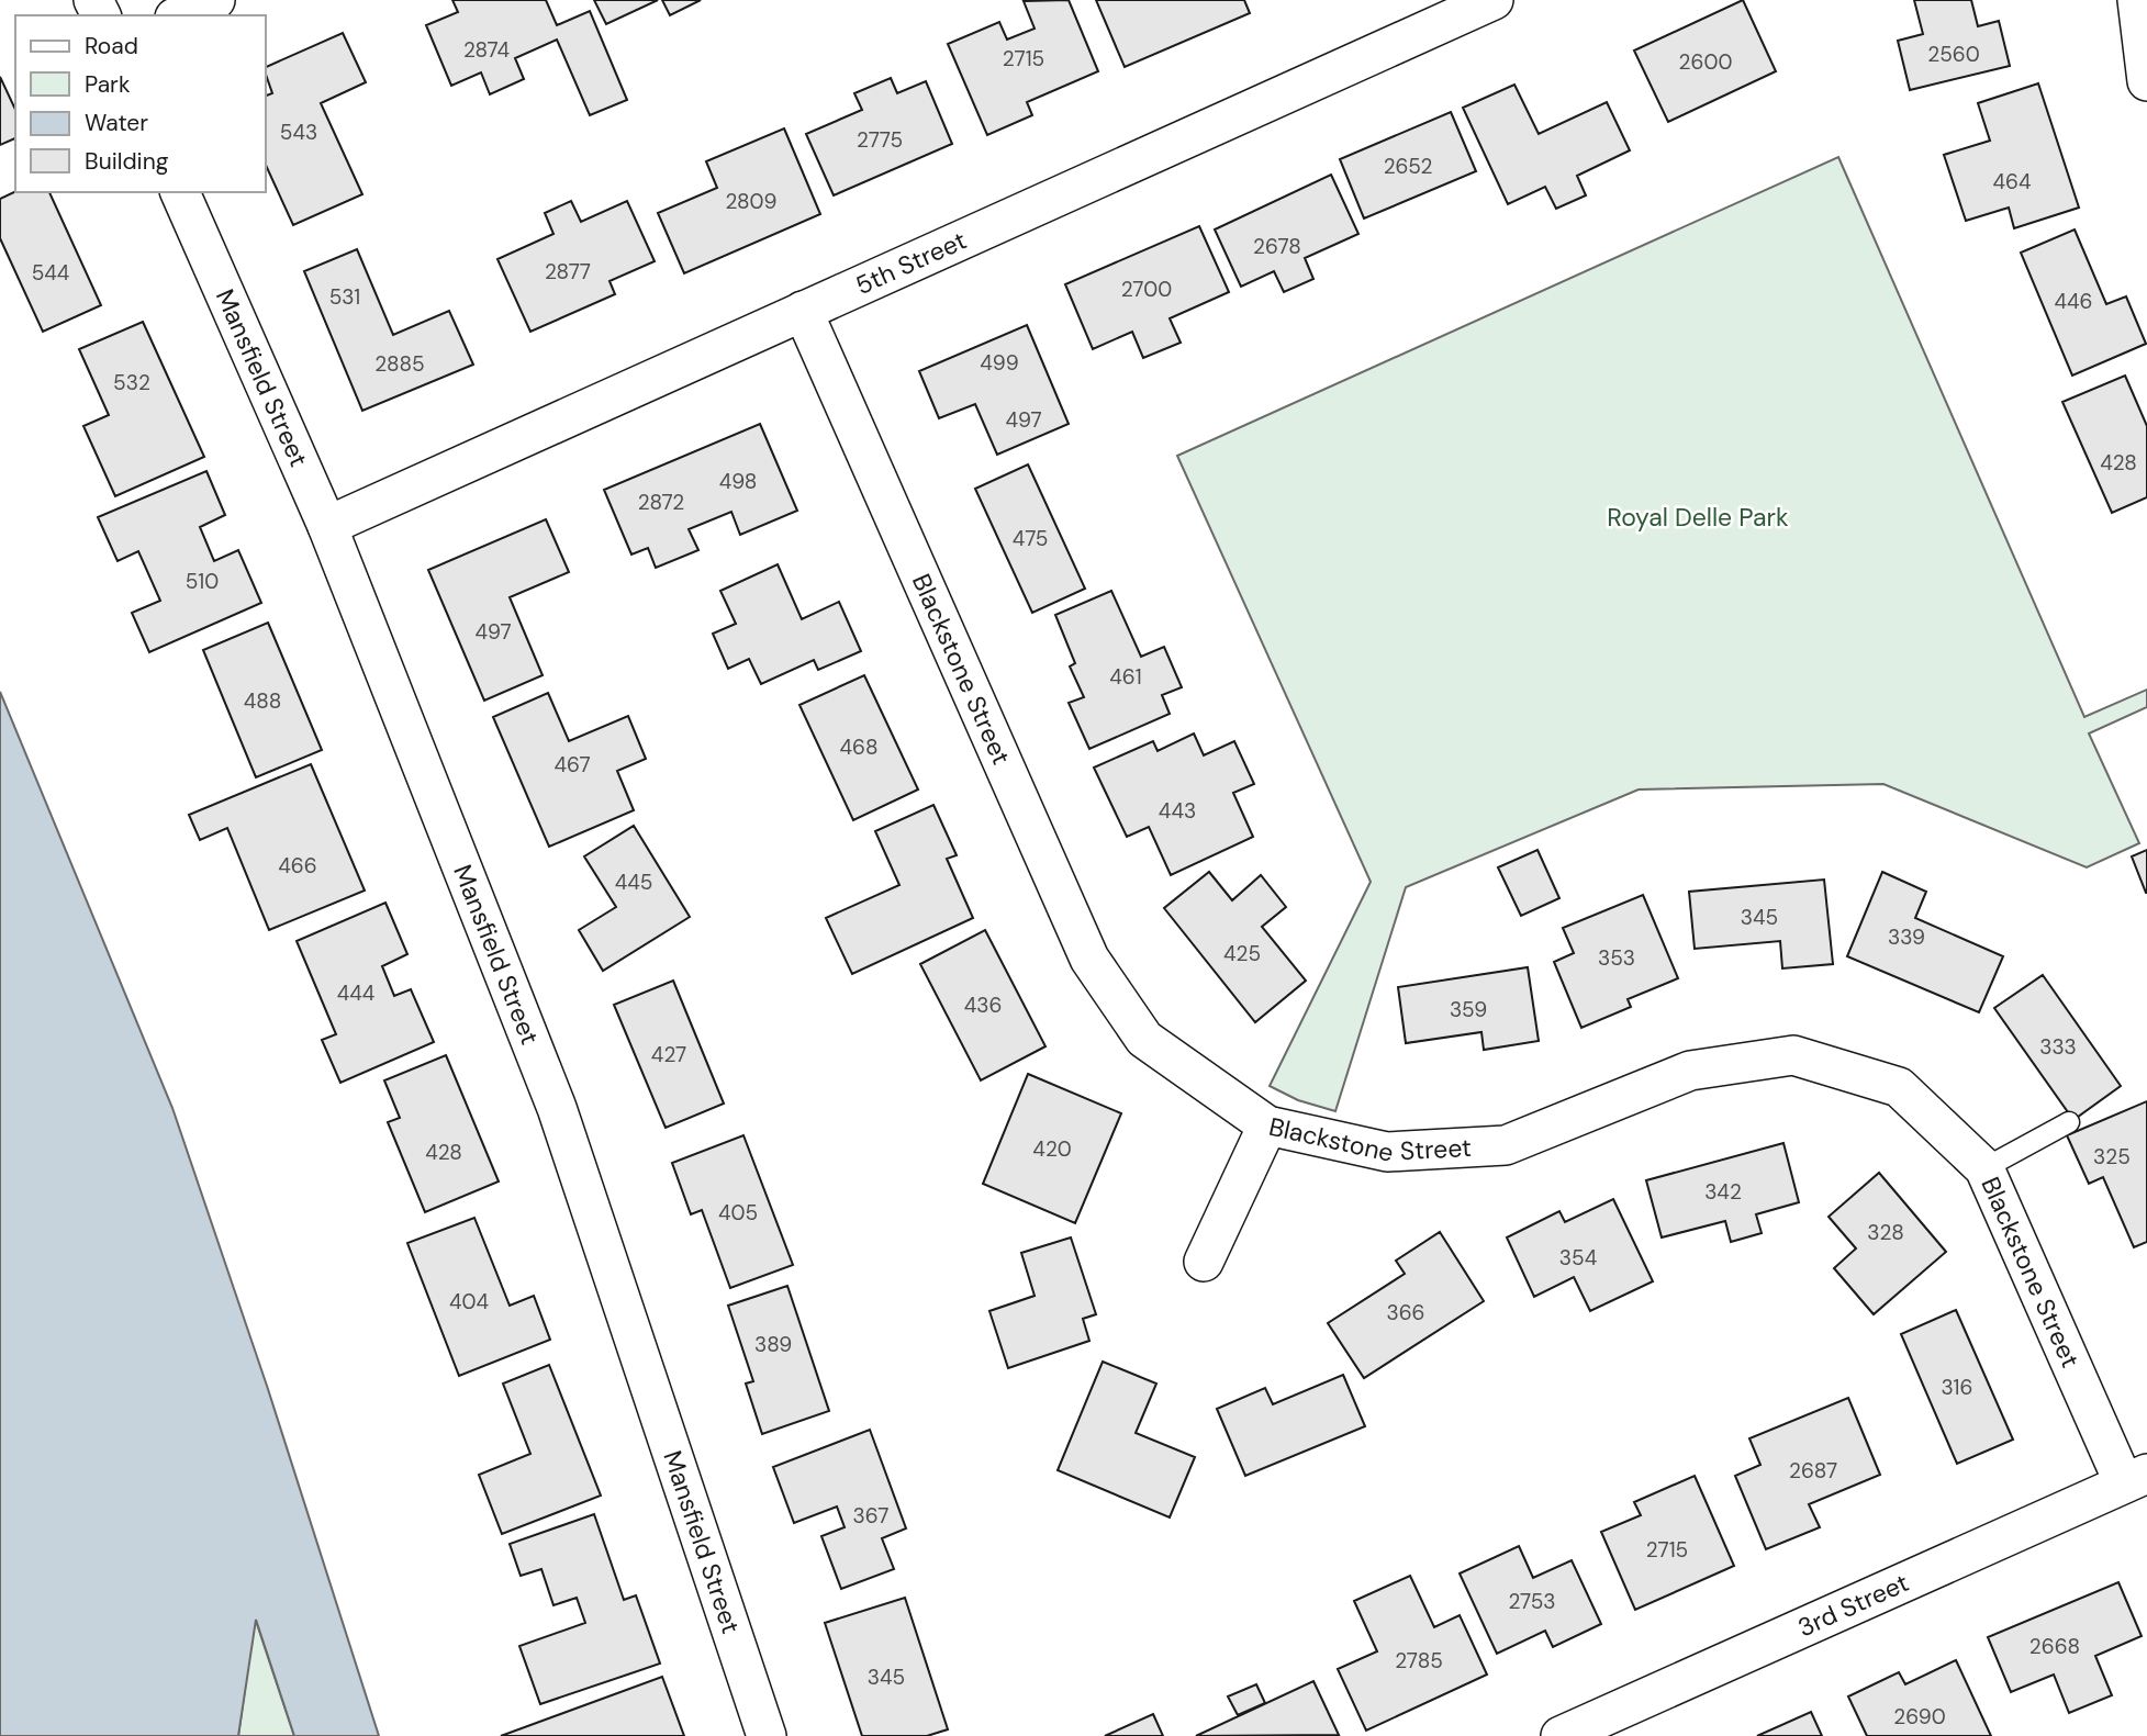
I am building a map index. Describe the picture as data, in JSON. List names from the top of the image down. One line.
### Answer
{"streets":{"street":["5th Street","Mansfield Street","Blackstone Street","3rd Street"]},"crossings":[["5th Street","Mansfield Street"],["5th Street","Blackstone Street"],["Blackstone Street","3rd Street"]],"parks":["Royal Delle Park"],"house_numbers":["2874","2560","2715","2600","543","2775","2652","464","2809","2678","2877","544","2700","531","446","499","2885","532","497","428","498","2872","475","510","497","461","488","468","467","443","466","445","345","339","425","353","444","436","359","333","427","420","428","325","342","405","328","354","404","366","389","316","2687","367","2715","2753","2668","2785","345","2690"],"legend":["Road","Park","Water","Building"]}
